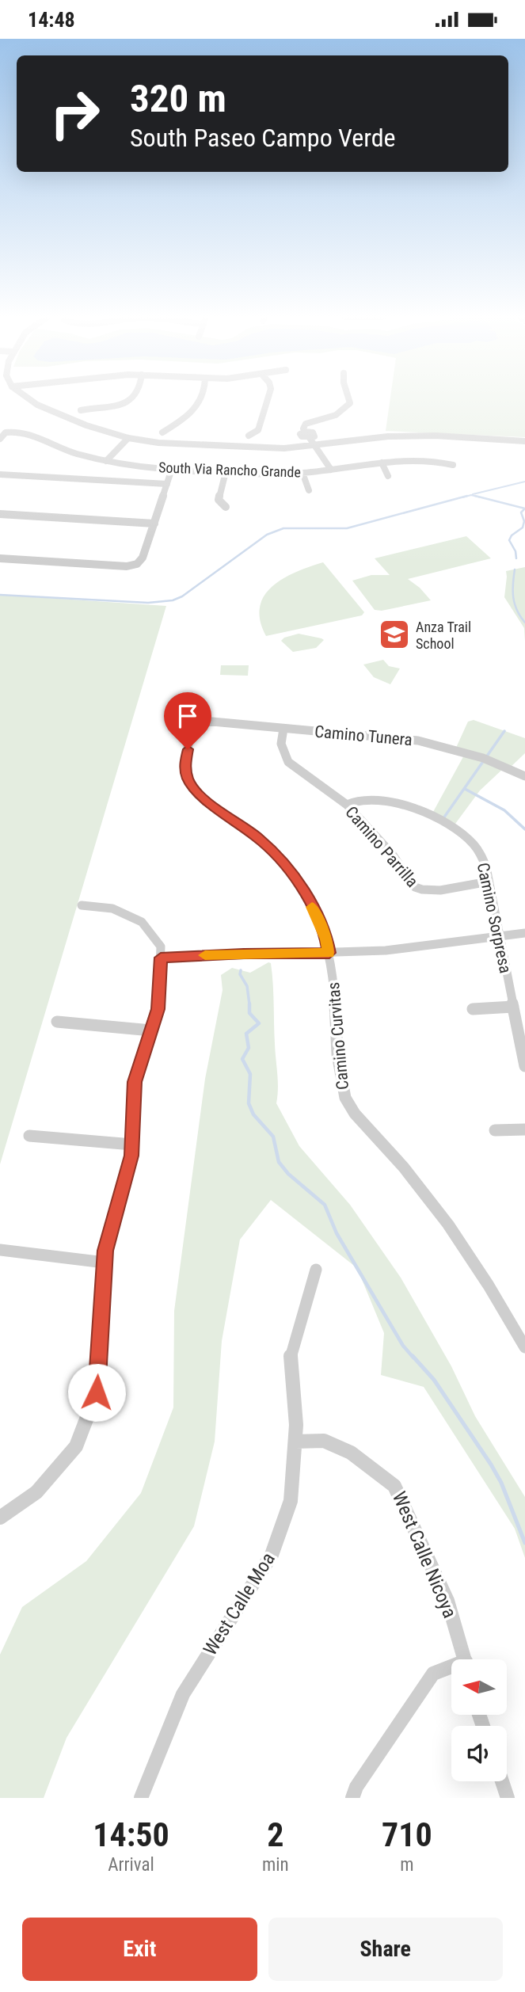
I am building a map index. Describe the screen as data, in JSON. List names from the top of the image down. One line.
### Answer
{"streets":{"street":["South Via Rancho Grande","Camino Tunera","Camino Parrilla","Camino Sorpresa","Camino Curvitas","West Calle Nicoya","West Calle Moa"]},"crossings":[["Camino Tunera","Camino Parrilla"],["Camino Tunera","Camino Curvitas"],["Camino Parrilla","Camino Sorpresa"],["West Calle Nicoya","West Calle Moa"]],"places":{"school or university":["Anza Trail School"]},"north":"left","page":{"status":"14:48","turn":["320 m","South Paseo Campo Verde"],"eta":["14:50","Arrival","2","min","710","m"],"buttons":["Exit","Share"]}}
